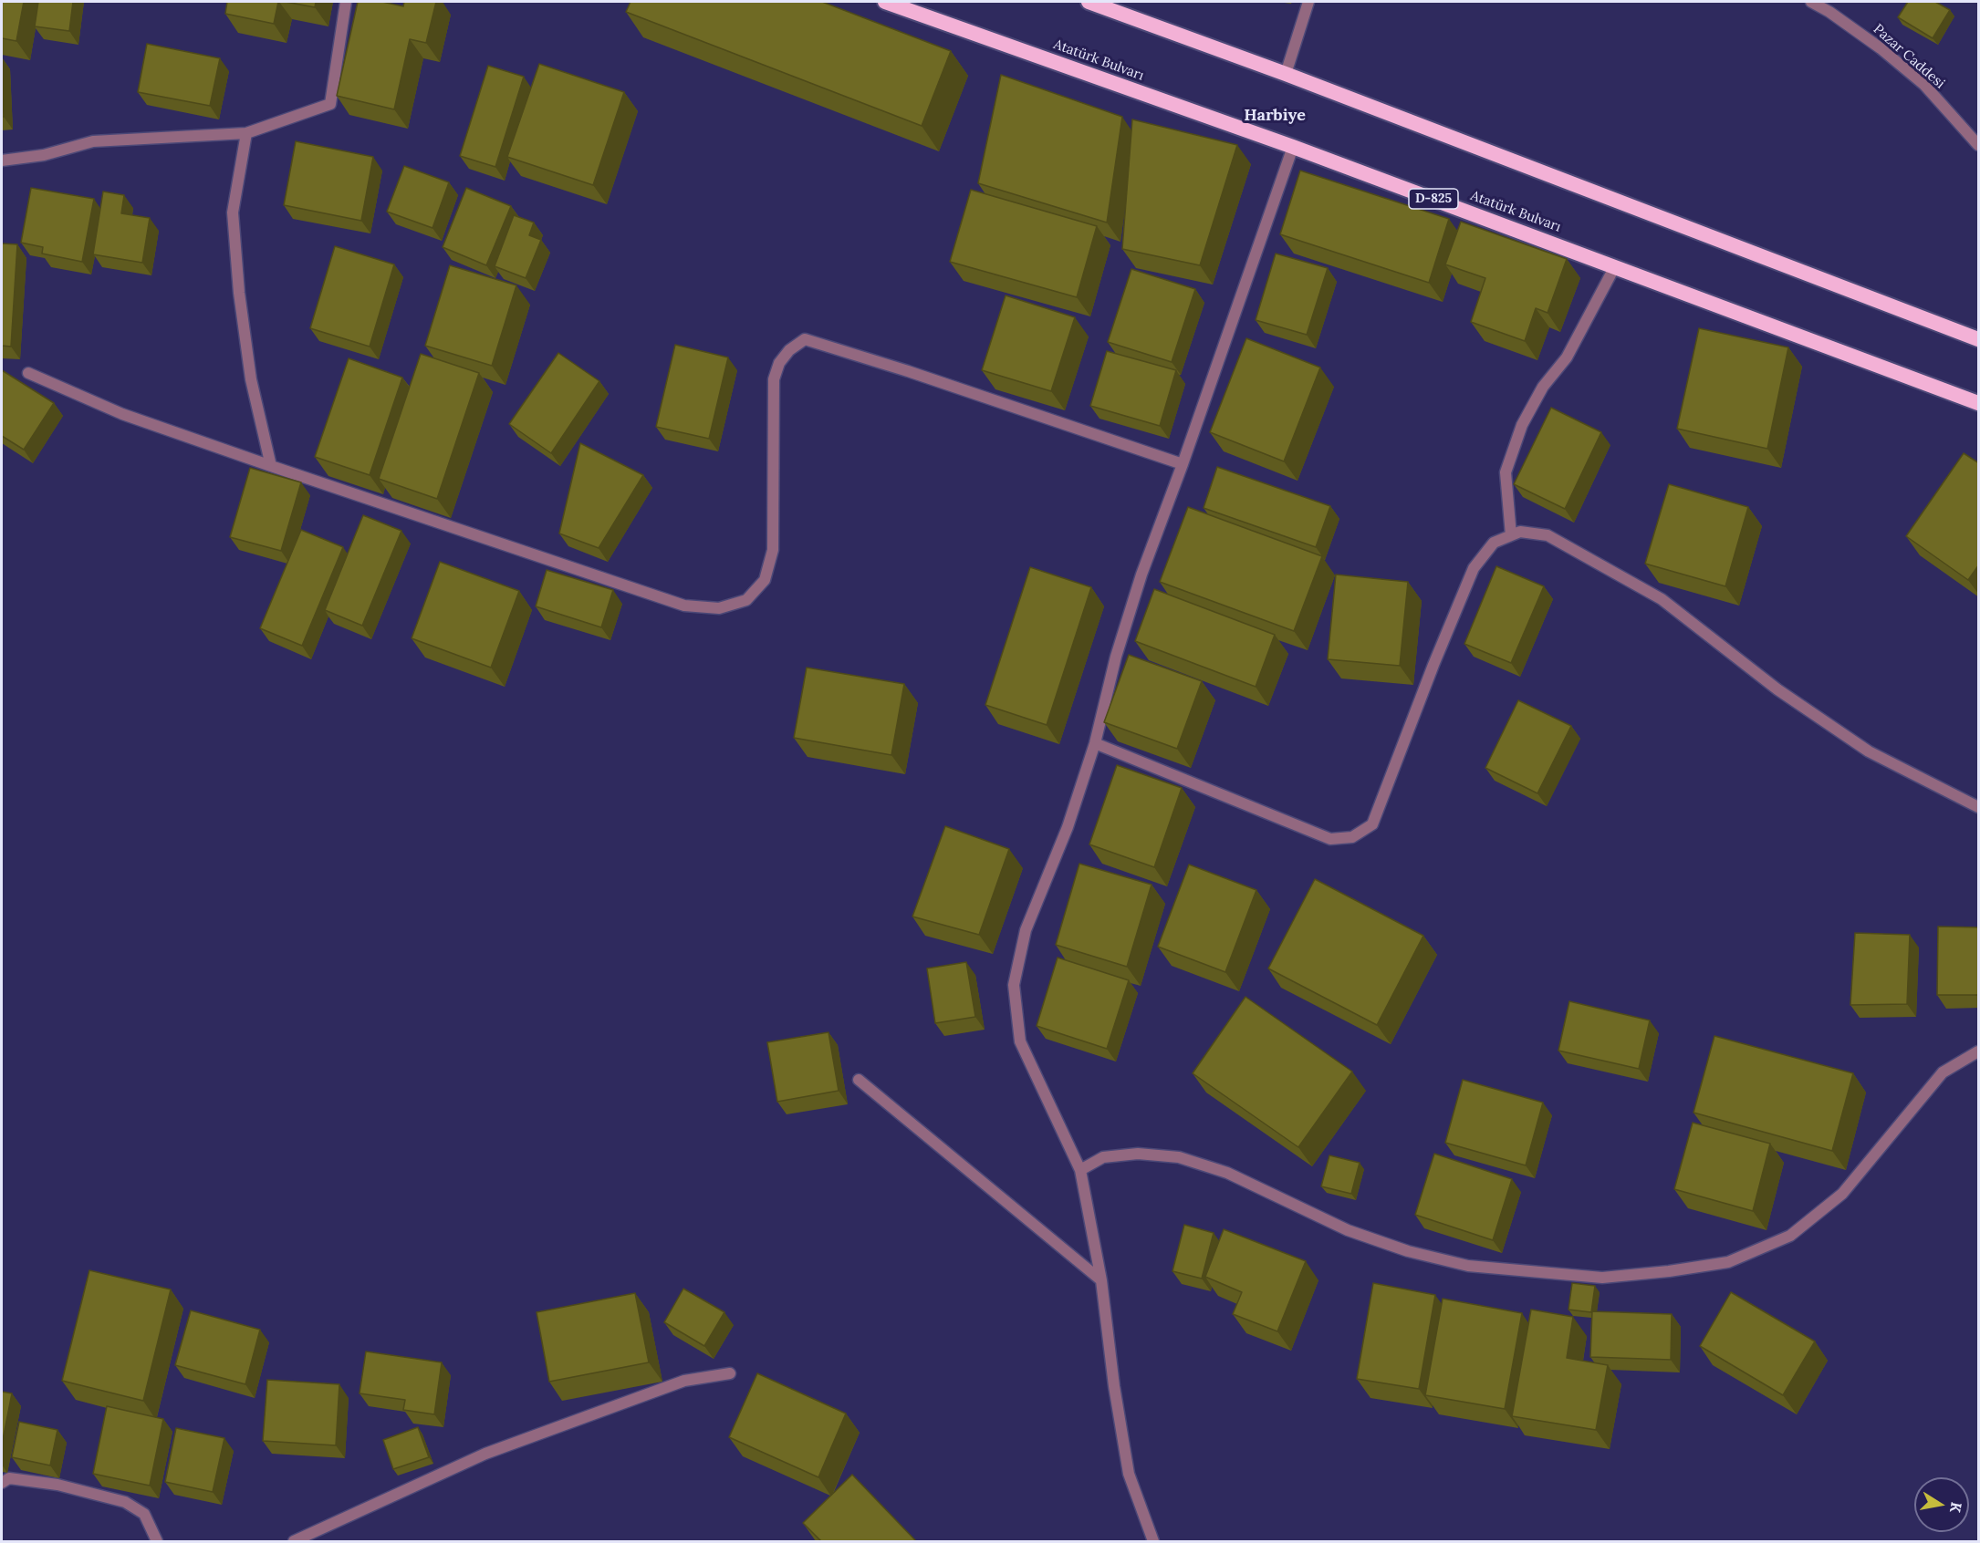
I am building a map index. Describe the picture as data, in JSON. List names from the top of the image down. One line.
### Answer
{"streets":{"highway":["Atatürk Bulvarı","D-825"],"street":["Pazar Caddesi"]},"districts":["Harbiye"],"north":"right"}
